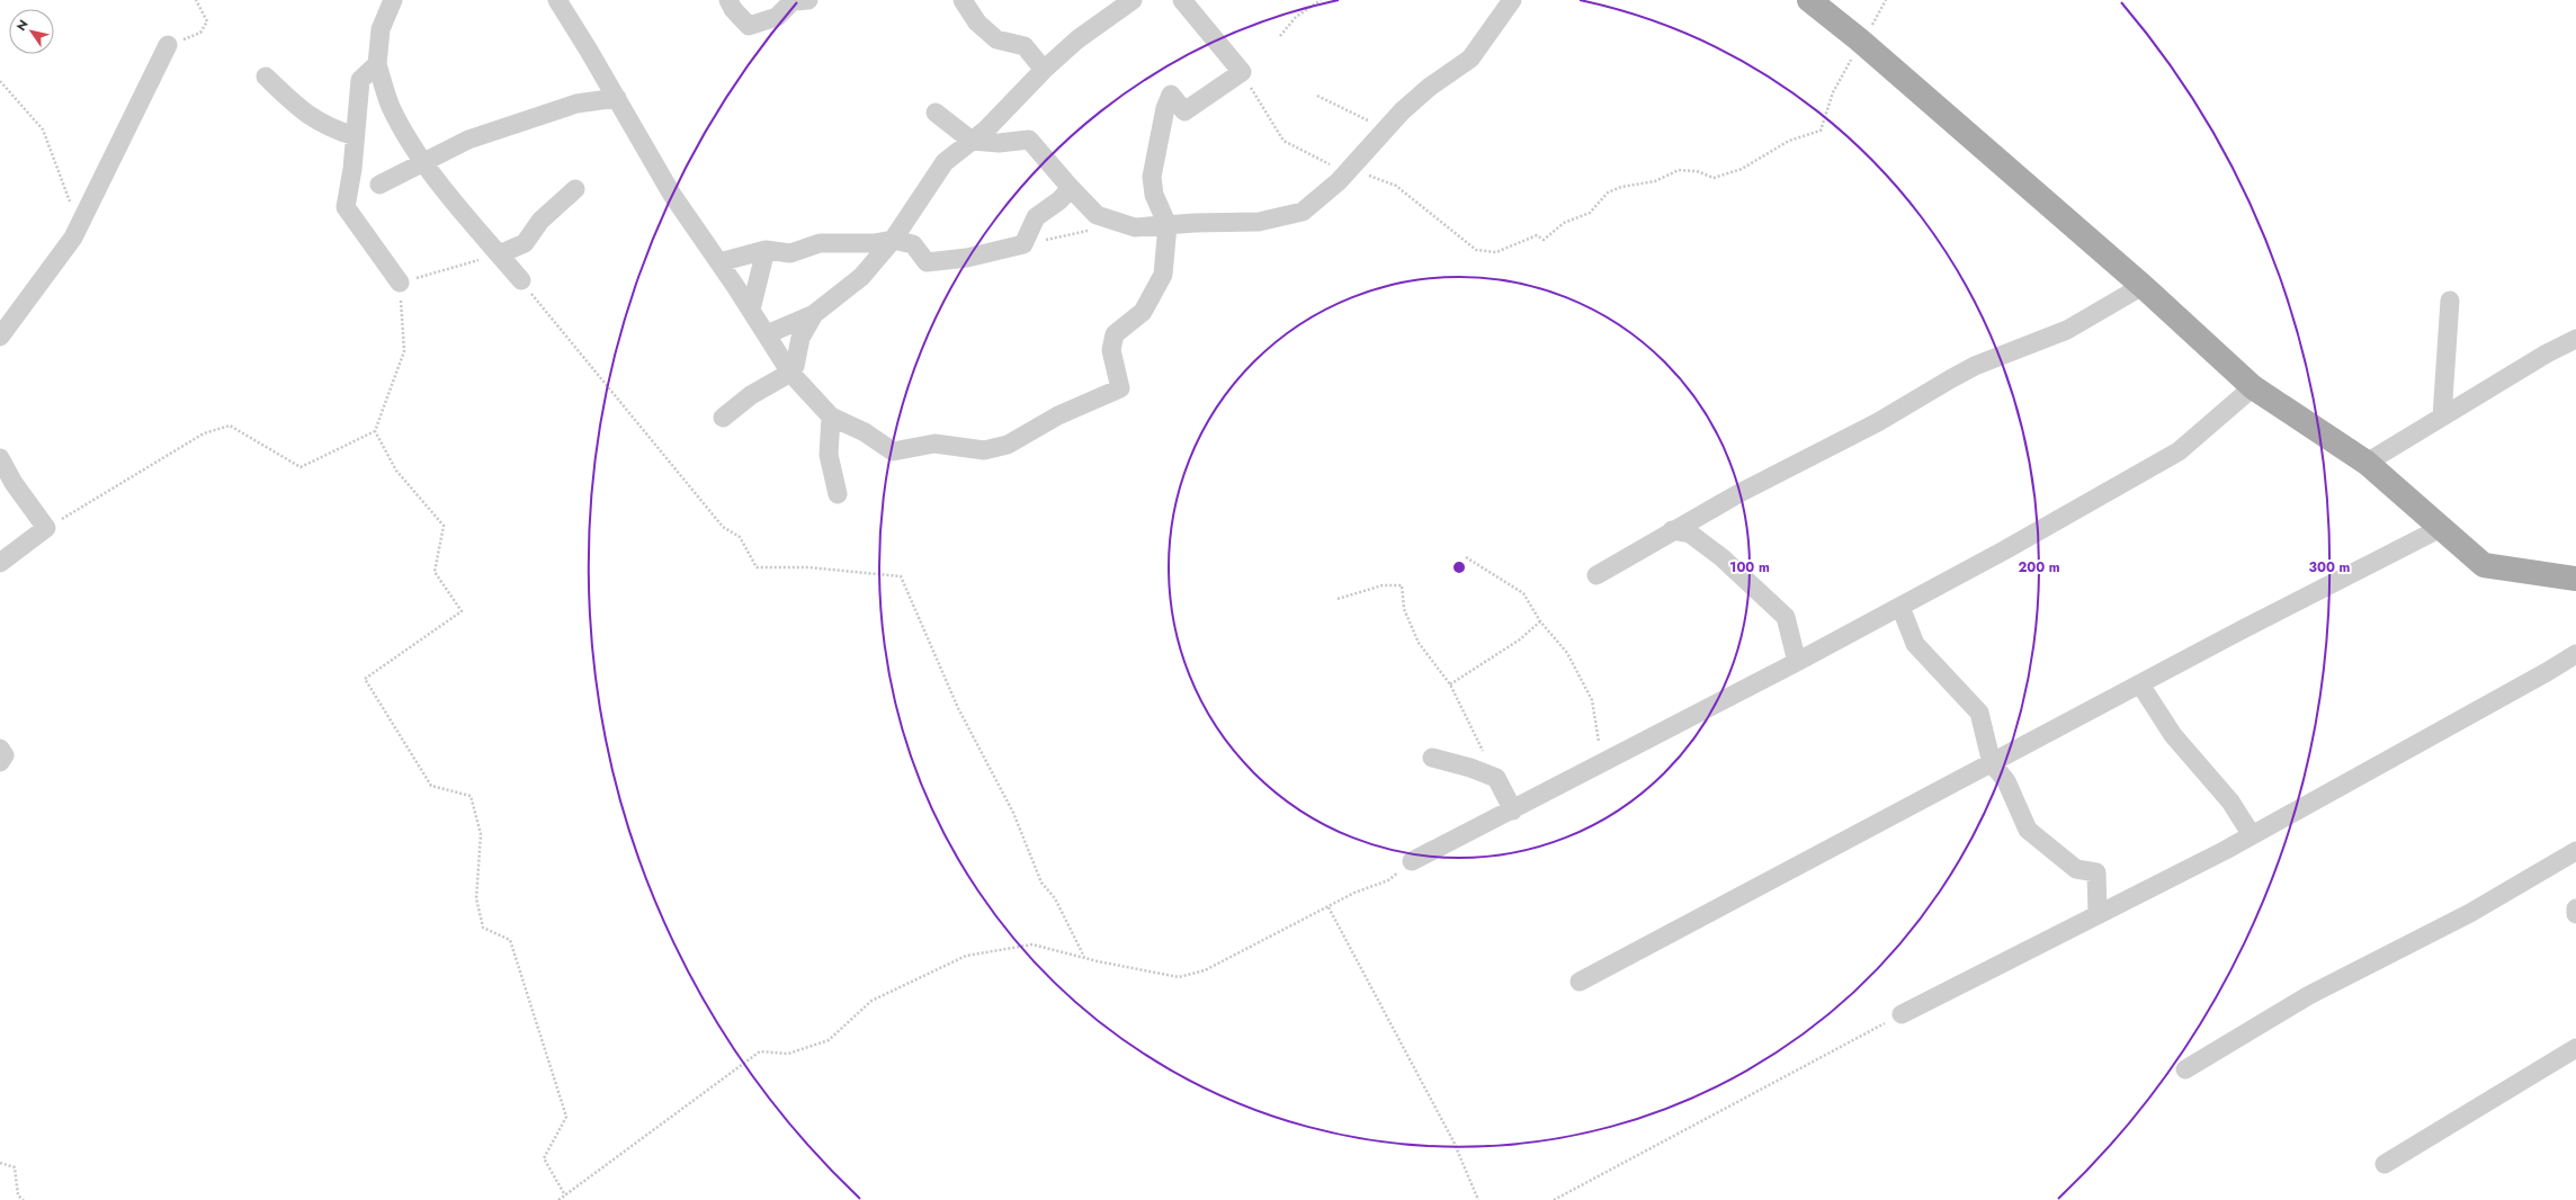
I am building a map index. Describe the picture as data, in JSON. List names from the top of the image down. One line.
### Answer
{"north":"top left","rings":["100 m","200 m","300 m"]}
